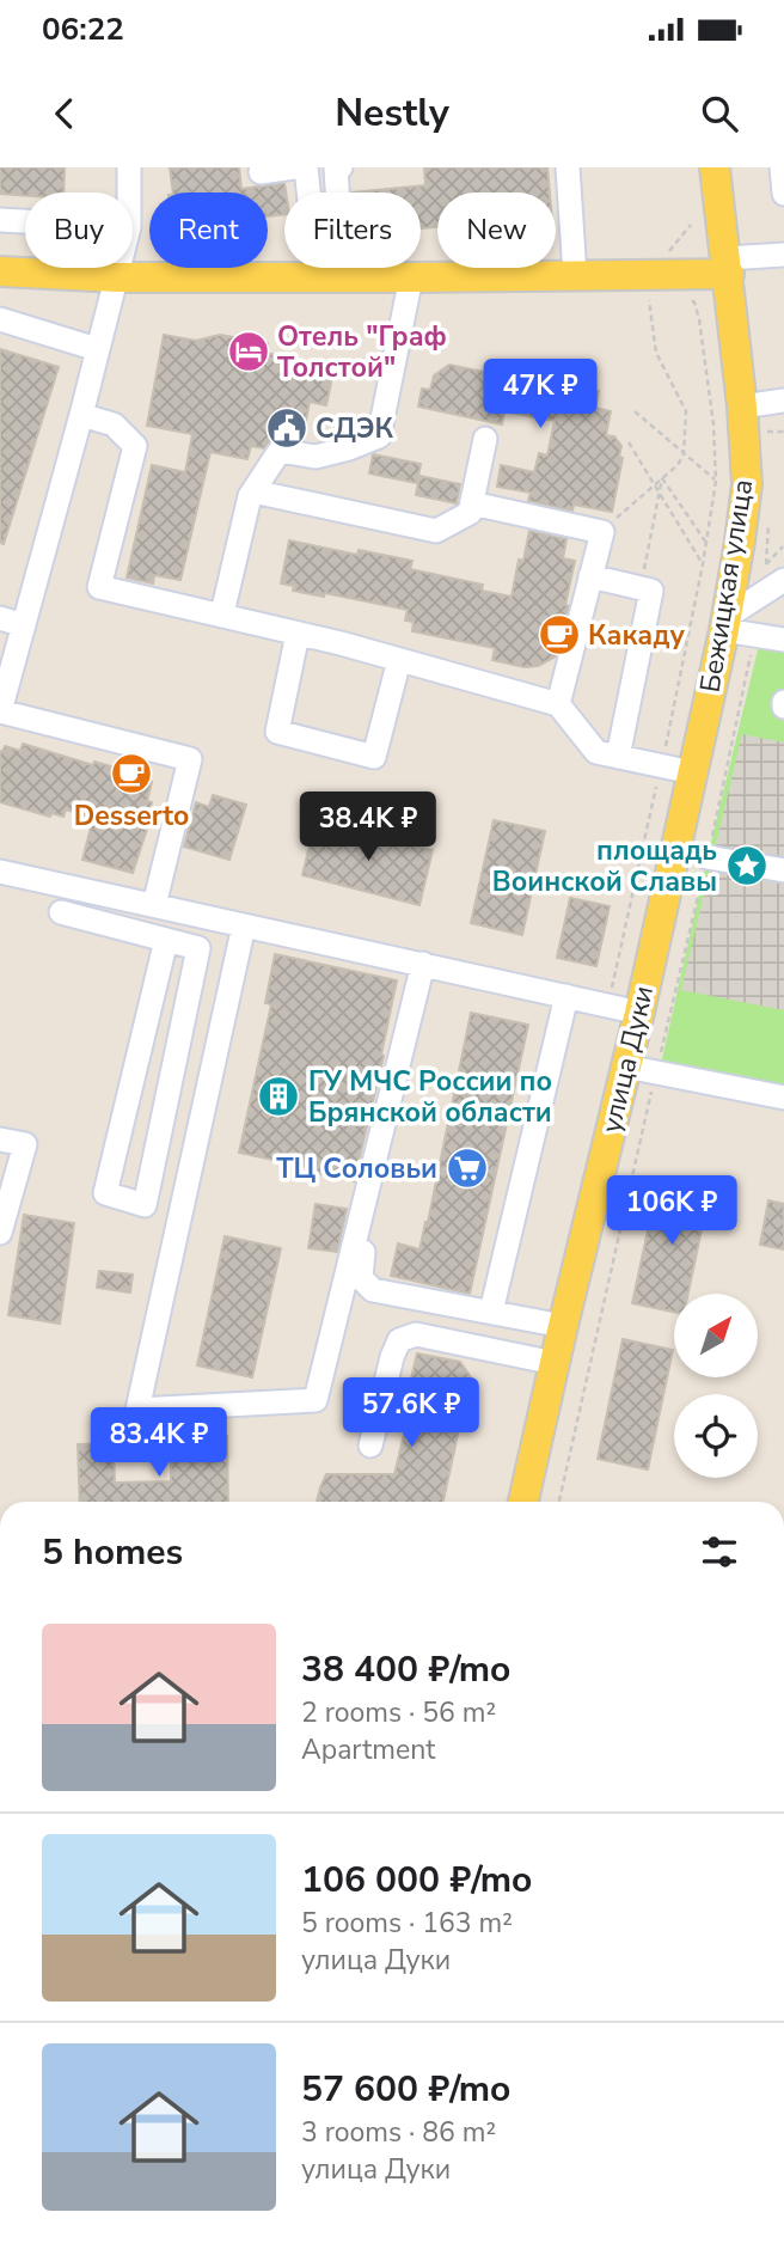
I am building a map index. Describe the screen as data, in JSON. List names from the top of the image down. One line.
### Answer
{"streets":{"main road":["Бежицкая улица","улица Дуки"]},"crossings":[["Бежицкая улица","улица Дуки"]],"places":{"hotel":["Отель \"Граф Толстой\""],"public building":["СДЭК"],"cafe":["Какаду","Desserto"],"place":["площадь Воинской Славы"],"building":["ГУ МЧС России по Брянской области"],"supermarket":["ТЦ Соловьи"]},"north":"top right","page":{"status":"06:22","header":"Nestly","chip":["Buy","Rent","Filters","New"],"price":["47K ₽","38.4K ₽","106K ₽","57.6K ₽","83.4K ₽"],"heading":"5 homes","list":[{"name":"38 400 ₽/mo","note":"2 rooms · 56 m² · Apartment"},{"name":"106 000 ₽/mo","note":"5 rooms · 163 m² · улица Дуки"},{"name":"57 600 ₽/mo","note":"3 rooms · 86 m² · улица Дуки"}]}}
